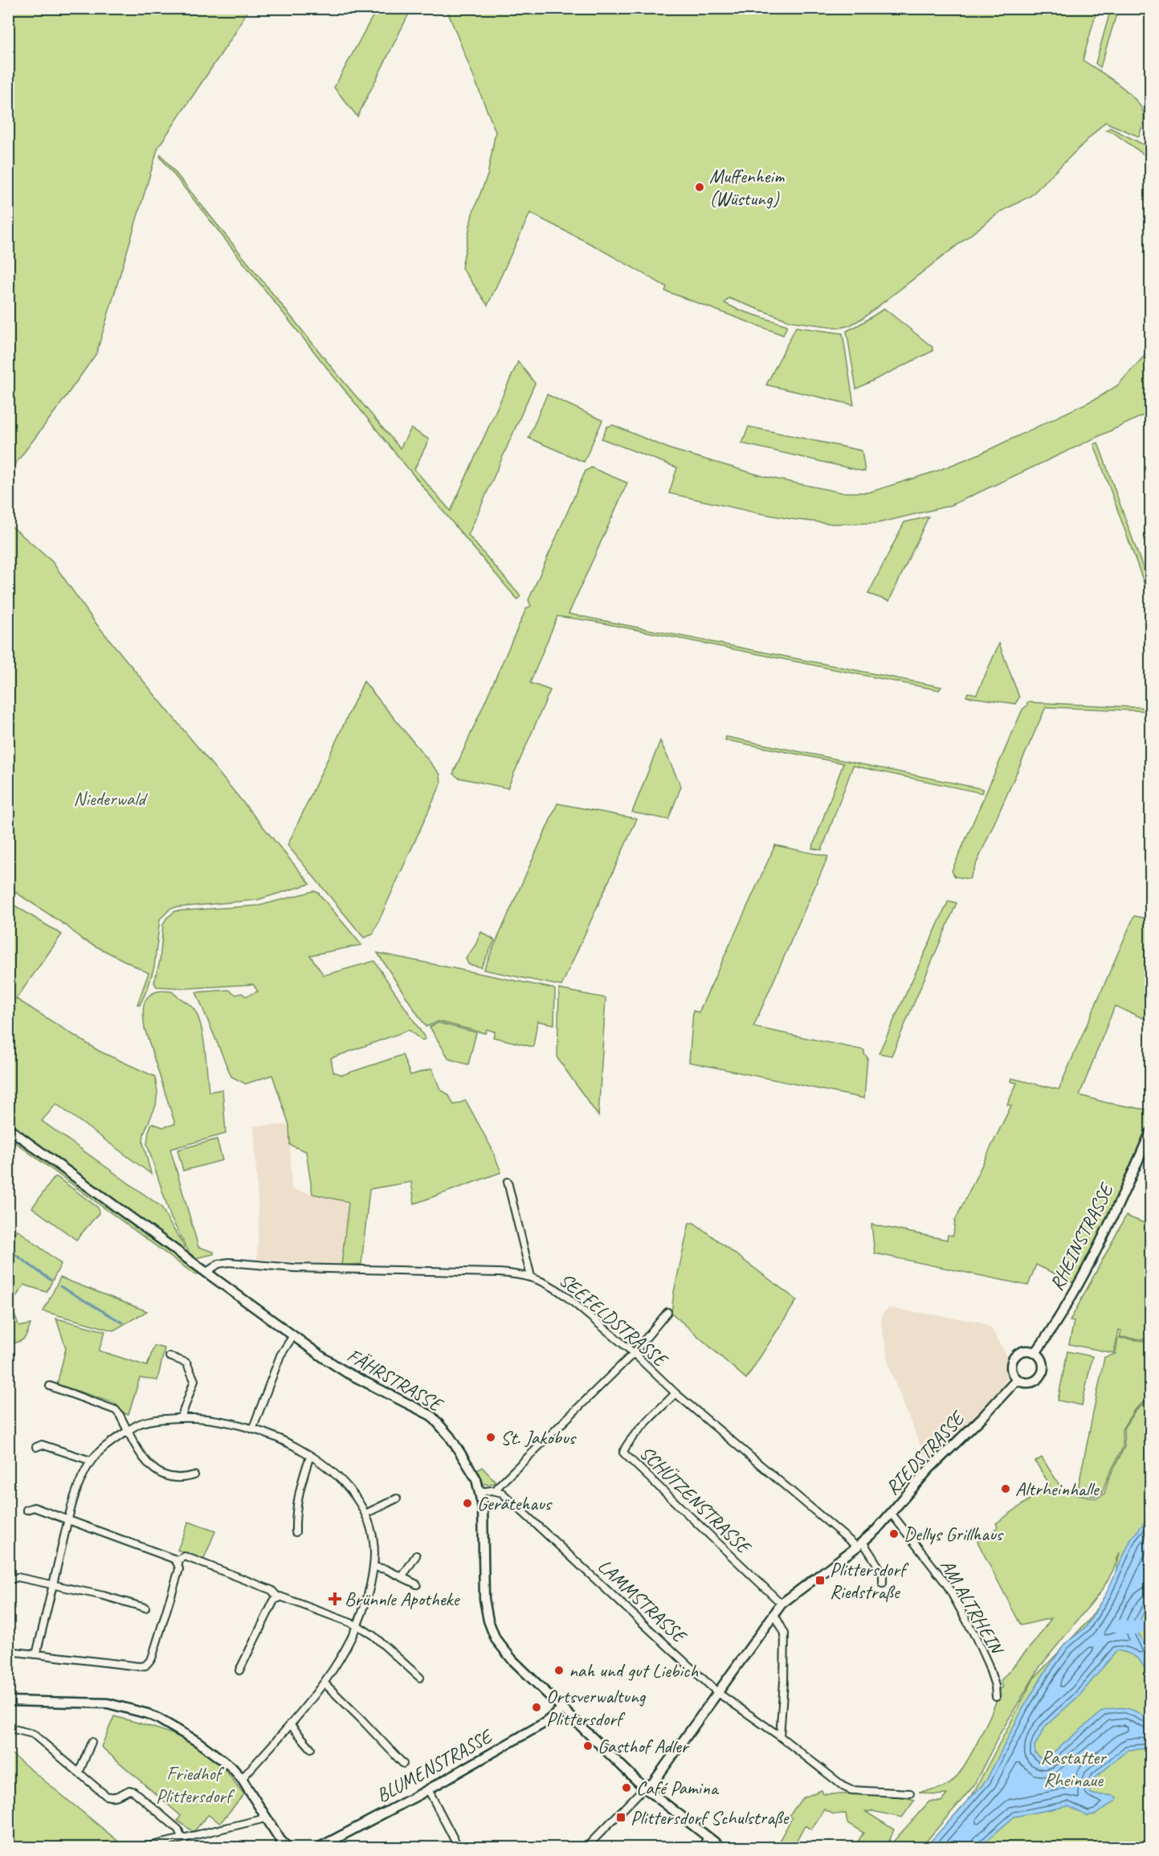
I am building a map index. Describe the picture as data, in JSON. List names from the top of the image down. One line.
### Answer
{"streets":{"main road":["RHEINSTRASSE","FÄHRSTRASSE","RIEDSTRASSE","BLUMENSTRASSE"],"street":["SEEFELDSTRASSE","SCHÜTZENSTRASSE","LAMMSTRASSE","AM ALTRHEIN"]},"crossings":[["RHEINSTRASSE","RIEDSTRASSE"],["SEEFELDSTRASSE","FÄHRSTRASSE"],["SEEFELDSTRASSE","RIEDSTRASSE"],["SEEFELDSTRASSE","SCHÜTZENSTRASSE"],["FÄHRSTRASSE","RIEDSTRASSE"],["FÄHRSTRASSE","BLUMENSTRASSE"],["RIEDSTRASSE","SCHÜTZENSTRASSE"],["RIEDSTRASSE","LAMMSTRASSE"],["RIEDSTRASSE","AM ALTRHEIN"]],"parks":["Niederwald","Rastatter Rheinaue","Friedhof Plittersdorf"],"places":{"other":["Muffenheim (Wüstung)","St. Jakobus","Altrheinhalle","Gerätehaus","Dellys Grillhaus","nah und gut Liebich","Ortsverwaltung Plittersdorf","Gasthof Adler","Café Pamina"],"transit":["Plittersdorf Riedstraße","Plittersdorf Schulstraße"],"health":["Brünnle Apotheke"]}}
